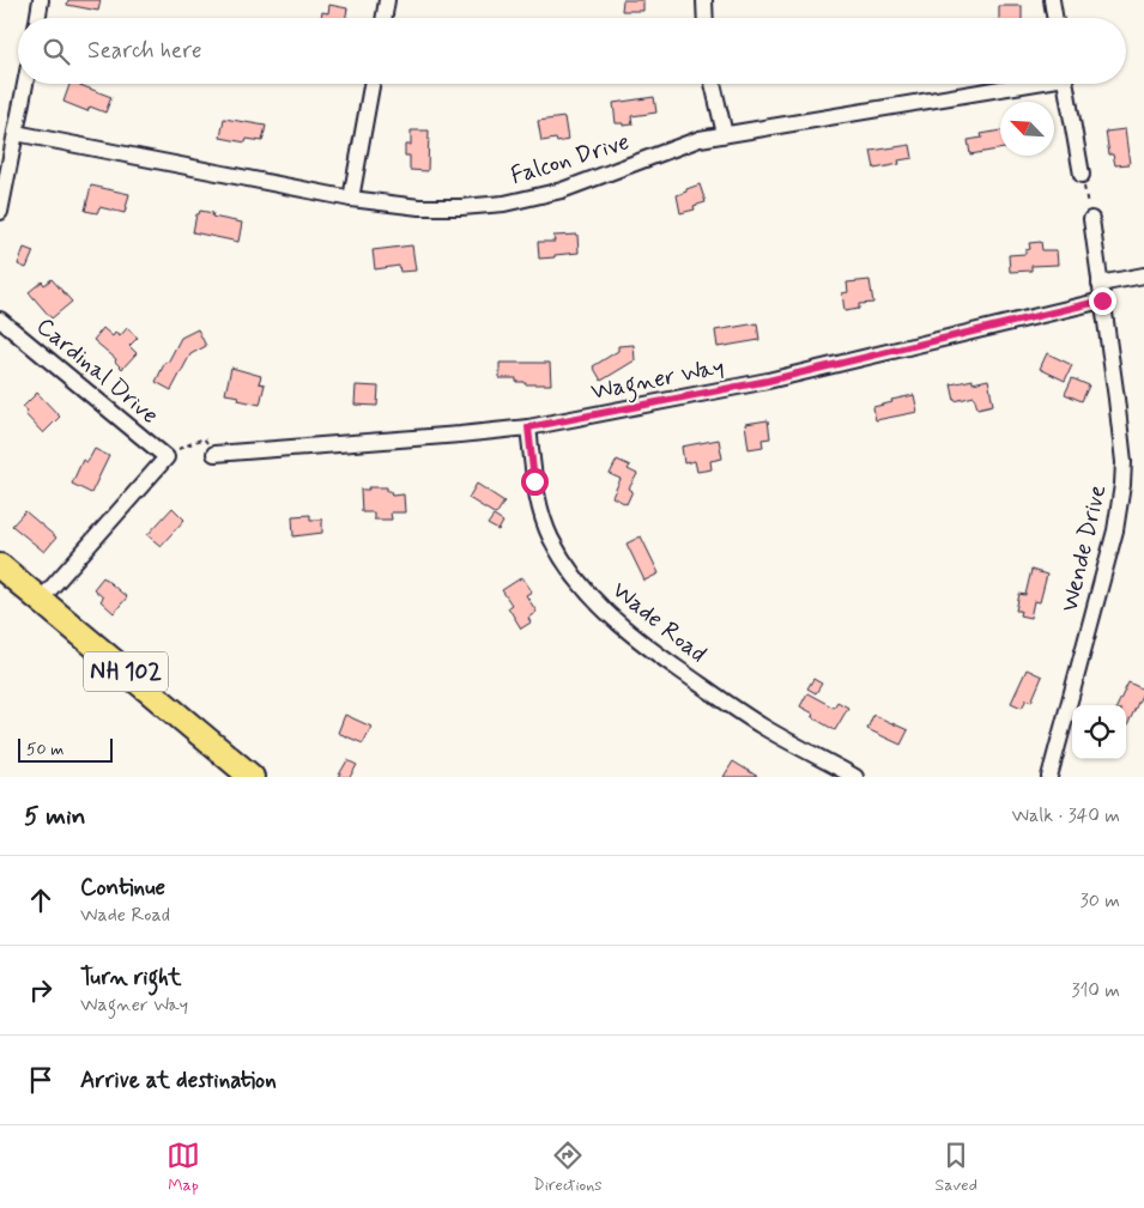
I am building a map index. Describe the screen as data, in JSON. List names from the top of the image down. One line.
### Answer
{"streets":{"main road":["NH 102"],"street":["Falcon Drive","Cardinal Drive","Wagner Way","Wende Drive","Wade Road"]},"crossings":[["Wagner Way","Wende Drive"],["Wagner Way","Wade Road"]],"scale_bar":"50 m","north":"top left","page":{"search":"Search here","scale":"50 m","heading":["5 min","Walk · 340 m"],"list":[["Continue","Wade Road","30 m"],["Turn right","Wagner Way","310 m"],"Arrive at destination"],"nav":["Map","Directions","Saved"]}}
